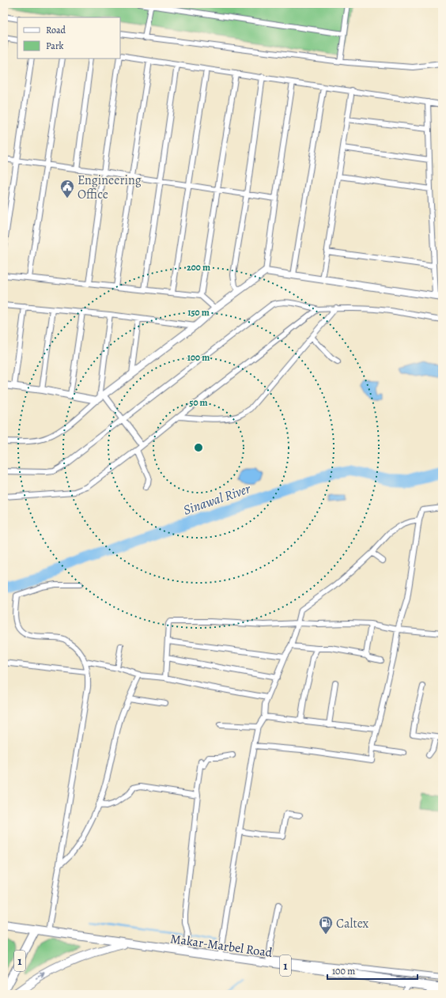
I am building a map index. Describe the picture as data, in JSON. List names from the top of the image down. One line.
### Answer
{"streets":{"main road":["Makar-Marbel Road","1"]},"crossings":[["Makar-Marbel Road","1"]],"water":["Sinawal River"],"places":{"public building":["Engineering Office"],"fuel station":["Caltex"]},"legend":["Road","Park"],"scale_bar":"100 m","rings":["200 m","150 m","100 m","50 m"]}
